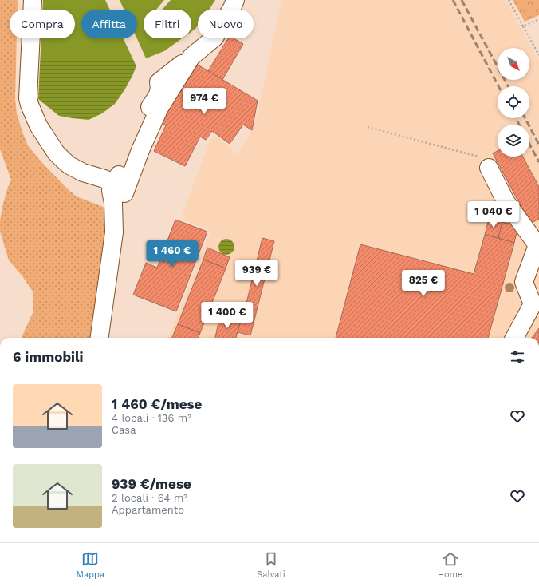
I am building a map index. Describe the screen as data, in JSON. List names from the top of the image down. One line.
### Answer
{"north":"bottom right","page":{"chip":["Compra","Affitta","Filtri","Nuovo"],"price":["974 €","1 040 €","1 460 €","939 €","825 €","1 400 €"],"heading":"6 immobili","list":[{"name":"1 460 €/mese","note":"4 locali · 136 m² · Casa"},{"name":"939 €/mese","note":"2 locali · 64 m² · Appartamento"}],"tabs":["Mappa","Salvati","Home"]}}
